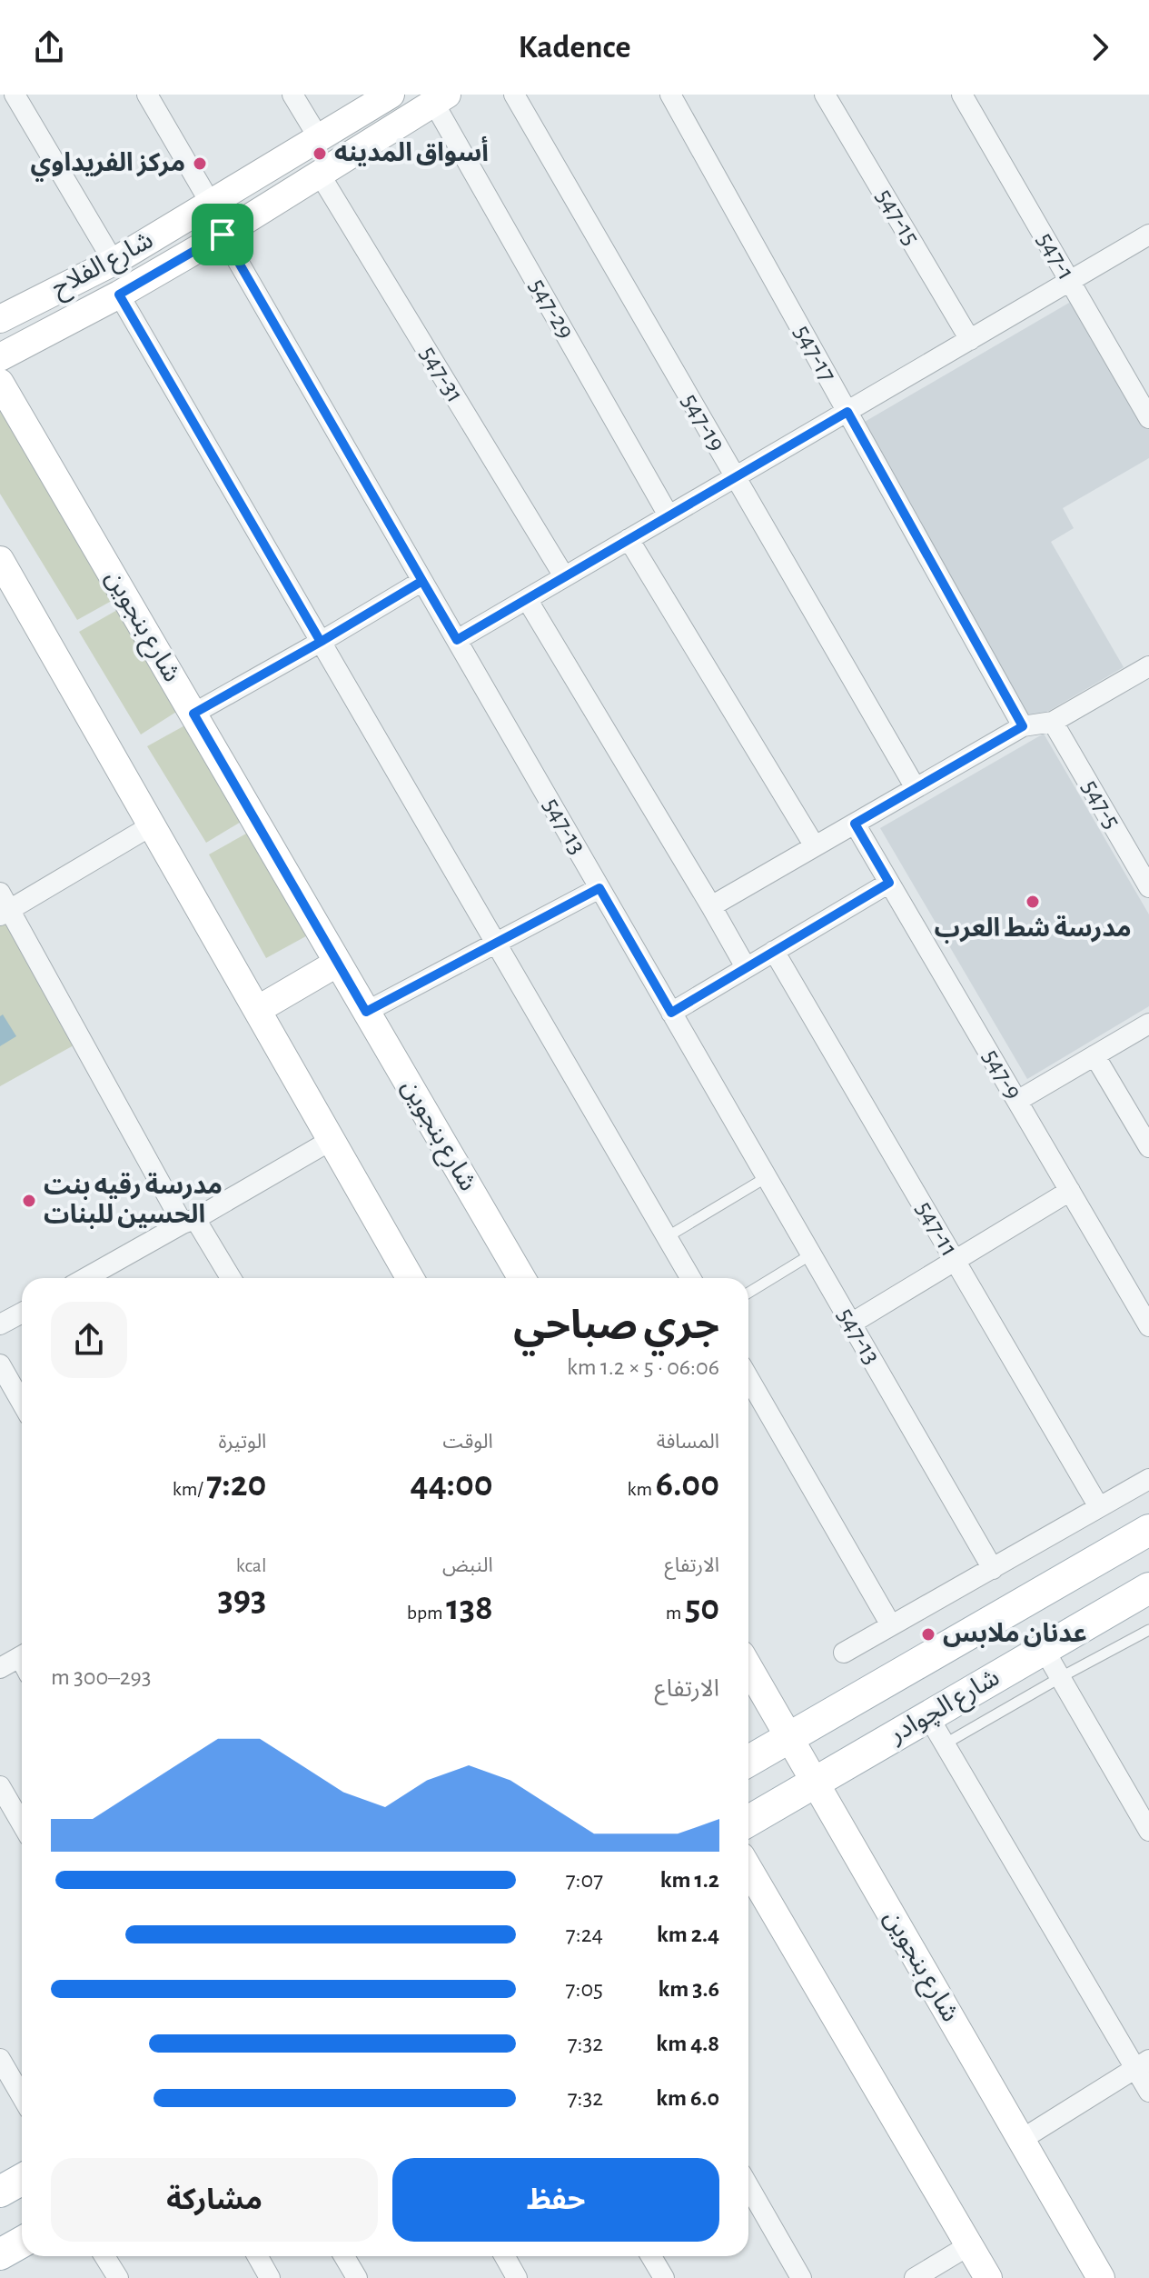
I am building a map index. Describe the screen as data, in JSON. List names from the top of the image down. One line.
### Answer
{"streets":{"main road":["شارع الچوادر"],"street":["547-15","547-1","شارع الفلاح","547-29","547-17","547-31","547-19","شارع بنجوين","547-5","547-13","547-9","547-11"]},"crossings":[["شارع الفلاح","547-29"],["شارع الفلاح","547-31"],["شارع الفلاح","547-13"],["شارع بنجوين","شارع الچوادر"]],"places":["أسواق المدينه","مركز الفريداوي","مدرسة شط العرب","مدرسة رقيه بنت الحسين للبنات","عدنان ملابس"],"page":{"header":"Kadence","heading":["جري صباحي","06:06 · 5 × 1.2 km"],"stats":[["المسافة","6.00 km"],["الوقت","44:00"],["الوتيرة","7:20 /km"],["الارتفاع","50 m"],["النبض","138 bpm"],["kcal","393"]],"chart":["الارتفاع","293–300 m"],"list":[{"name":"1.2 km","note":"7:07"},{"name":"2.4 km","note":"7:24"},{"name":"3.6 km","note":"7:05"},{"name":"4.8 km","note":"7:32"},{"name":"6.0 km","note":"7:32"}],"buttons":["حفظ","مشاركة"]}}
